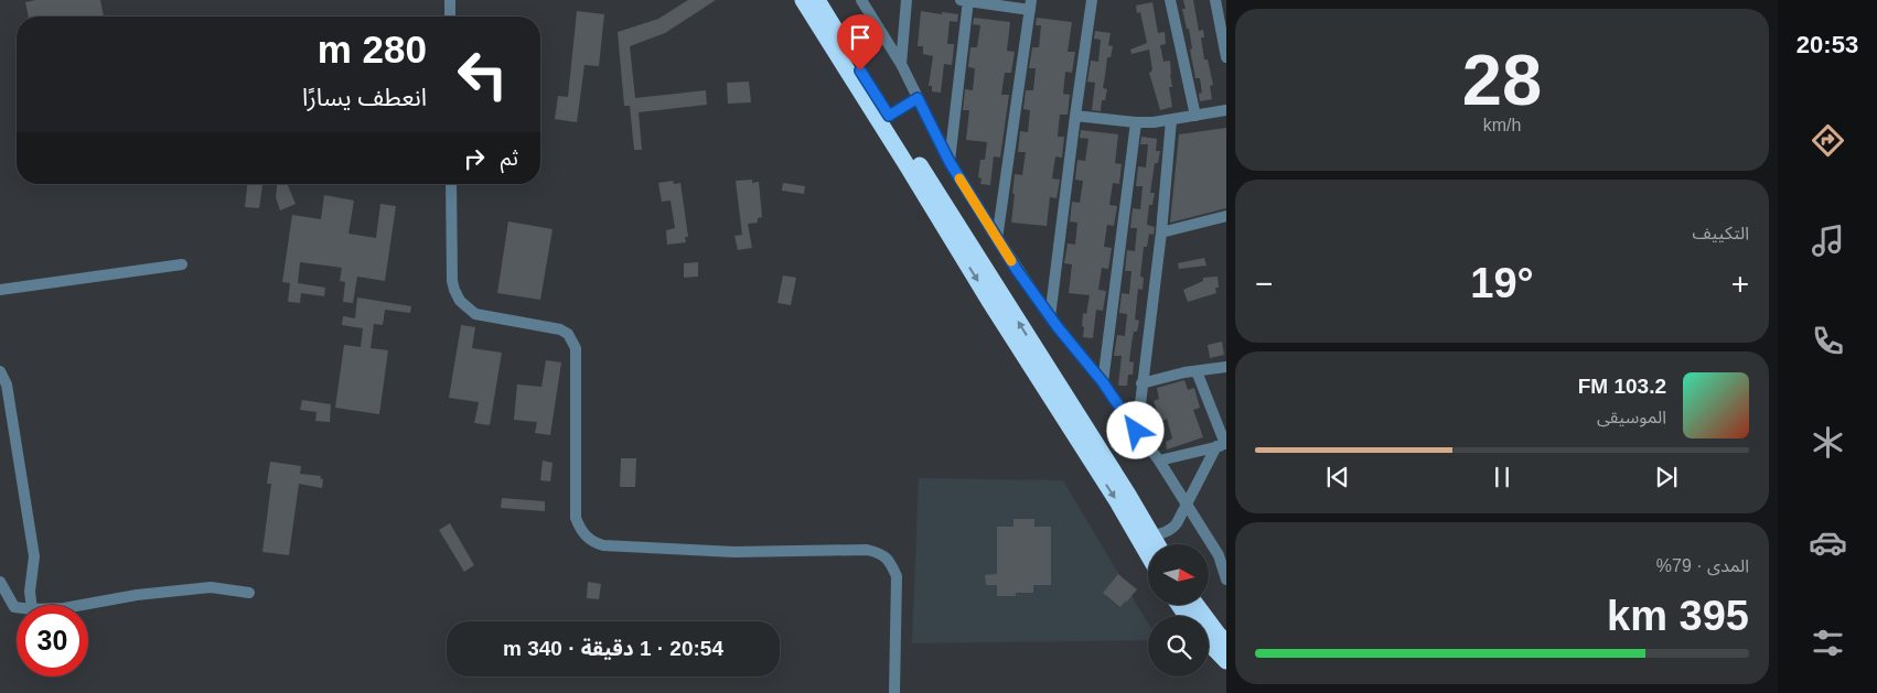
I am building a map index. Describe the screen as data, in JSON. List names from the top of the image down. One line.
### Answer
{"north":"right","page":{"tabs":"20:53","tile":[["28","km/h"],"التكييف",["المدى · 79%","395 km"]],"turn":["280 m","انعطف يسارًا"],"then":"ثم","heat":["−","19°","+"],"song":["103.2 FM","الموسيقى"],"limit":"30","trip":"20:54 · 1 دقيقة · 340 m"}}
